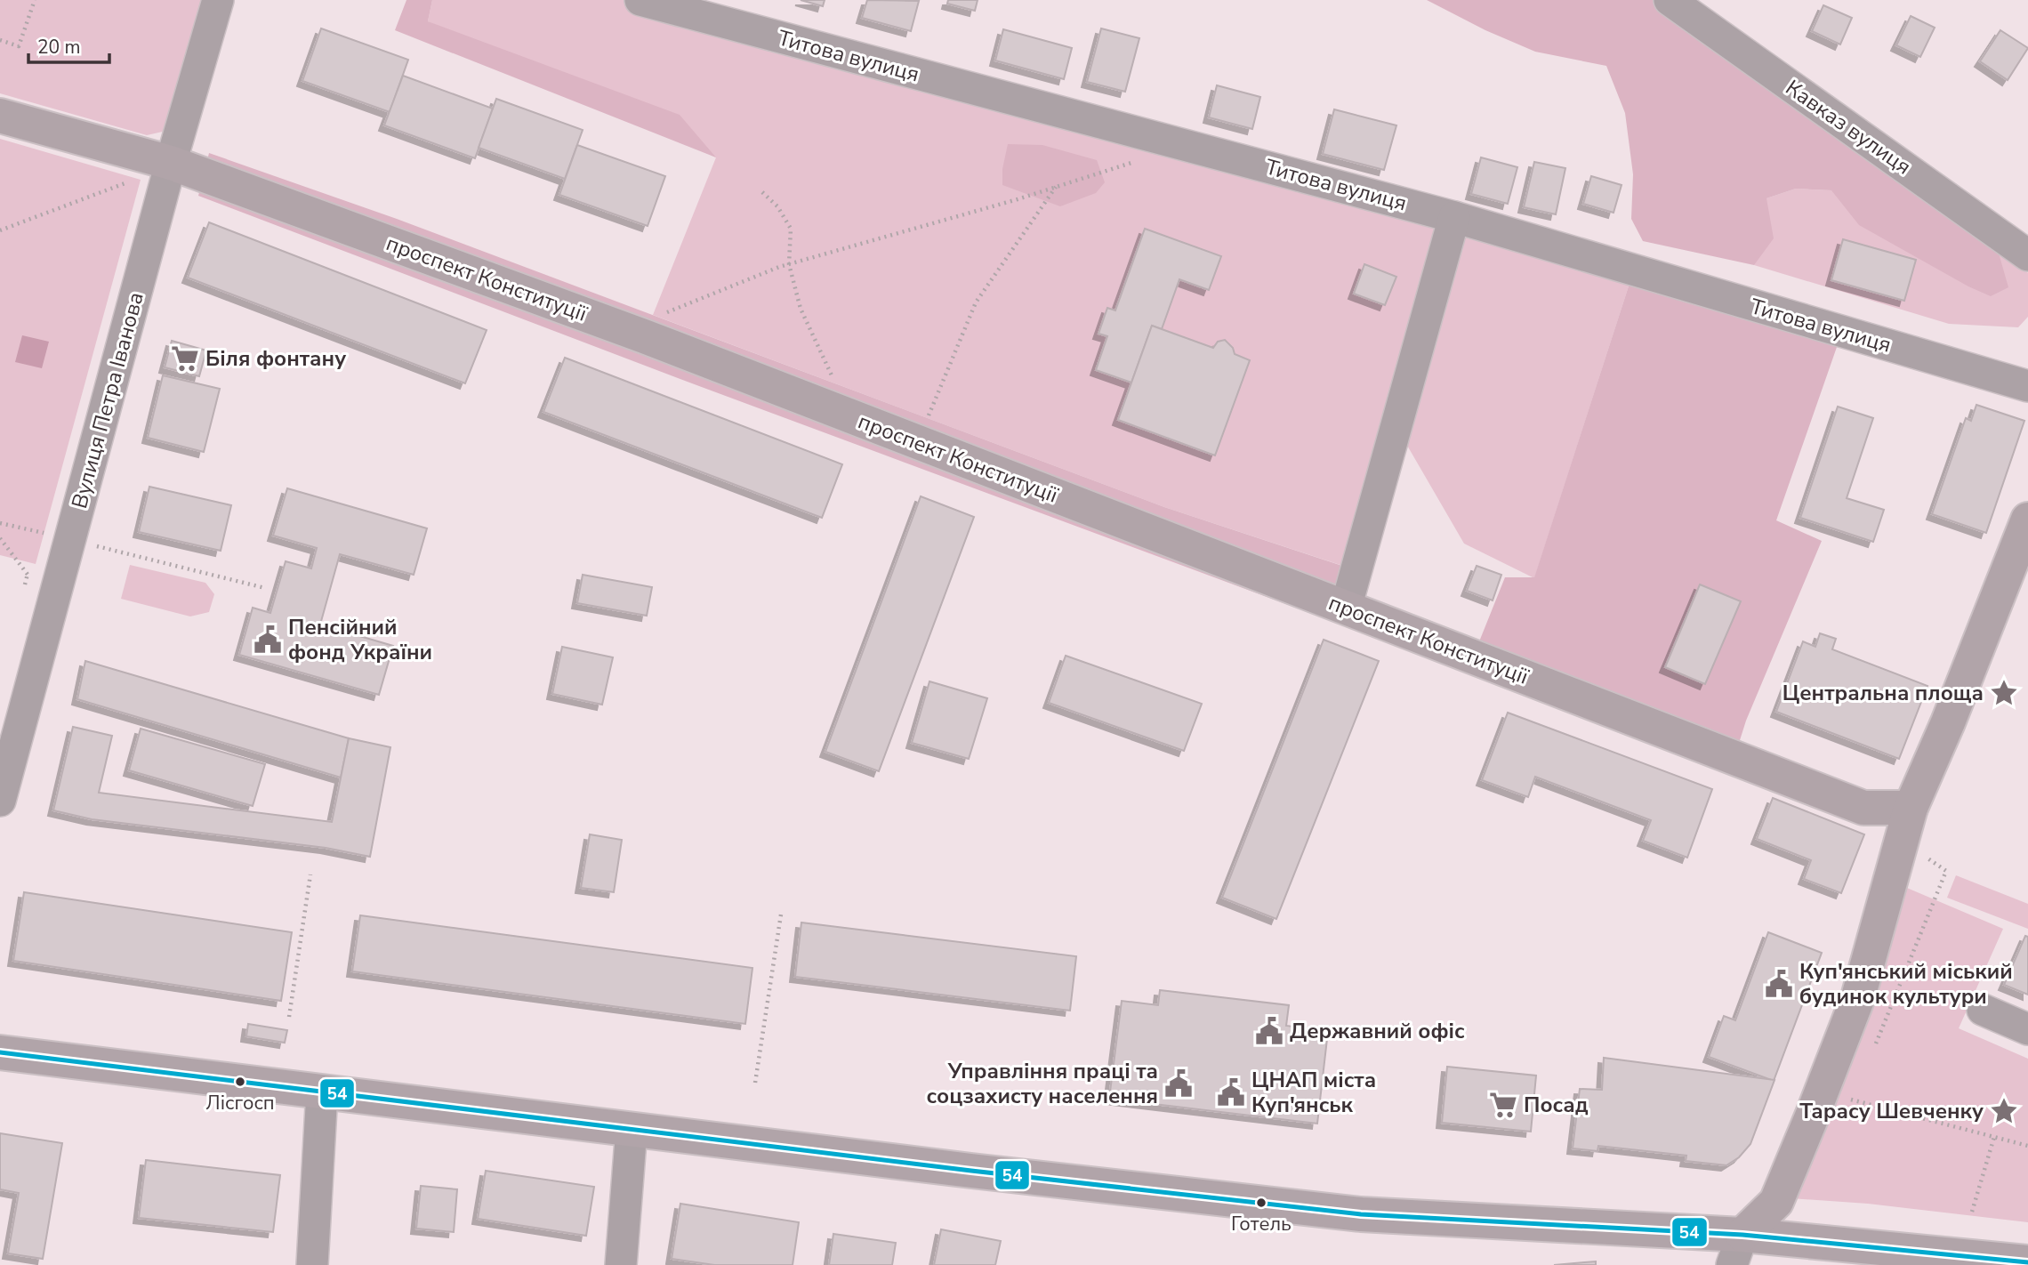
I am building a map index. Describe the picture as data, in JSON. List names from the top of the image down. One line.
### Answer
{"streets":{"main road":["проспект Конституції"],"street":["Титова вулиця","Кавказ вулиця","Вулиця Петра Іванова"]},"crossings":[["проспект Конституції","Вулиця Петра Іванова"]],"places":{"supermarket":["Біля фонтану","Посад"],"public building":["Пенсійний фонд України","Куп'янський міський будинок культури","Державний офіс","Управління праці та соцзахисту населення","ЦНАП міста Куп'янськ"],"place":["Центральна площа","Тарасу Шевченку"],"other":["Лісгосп","Готель"]},"lines":["transit line 54"],"scale_bar":"20 m"}
